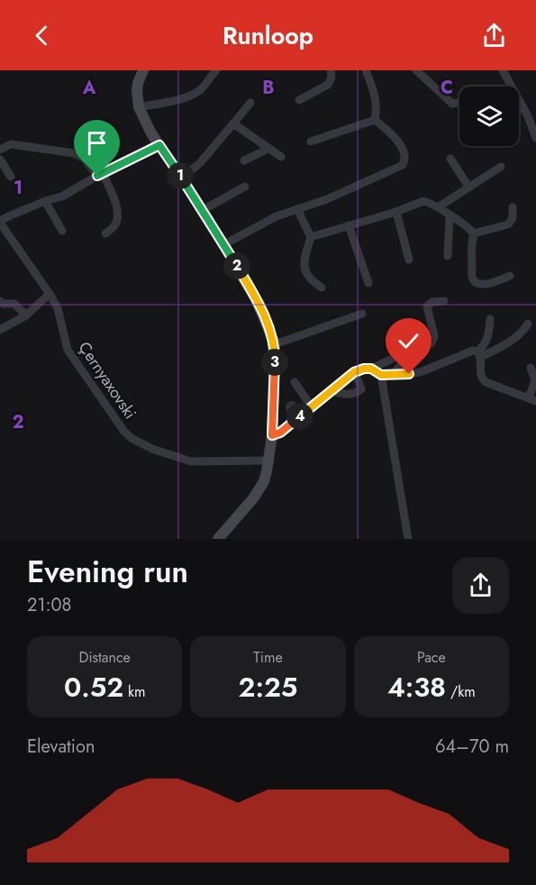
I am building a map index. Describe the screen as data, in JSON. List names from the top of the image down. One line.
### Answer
{"streets":{"street":["Çernyaxovski"]},"page":{"header":"Runloop","pins":["1","2","3","4"],"heading":["Evening run","21:08"],"stats":[["Distance","0.52 km"],["Time","2:25"],["Pace","4:38 /km"]],"chart":["Elevation","64–70 m"]},"grid":{"columns":["A","B","C"],"rows":["1","2"]}}
